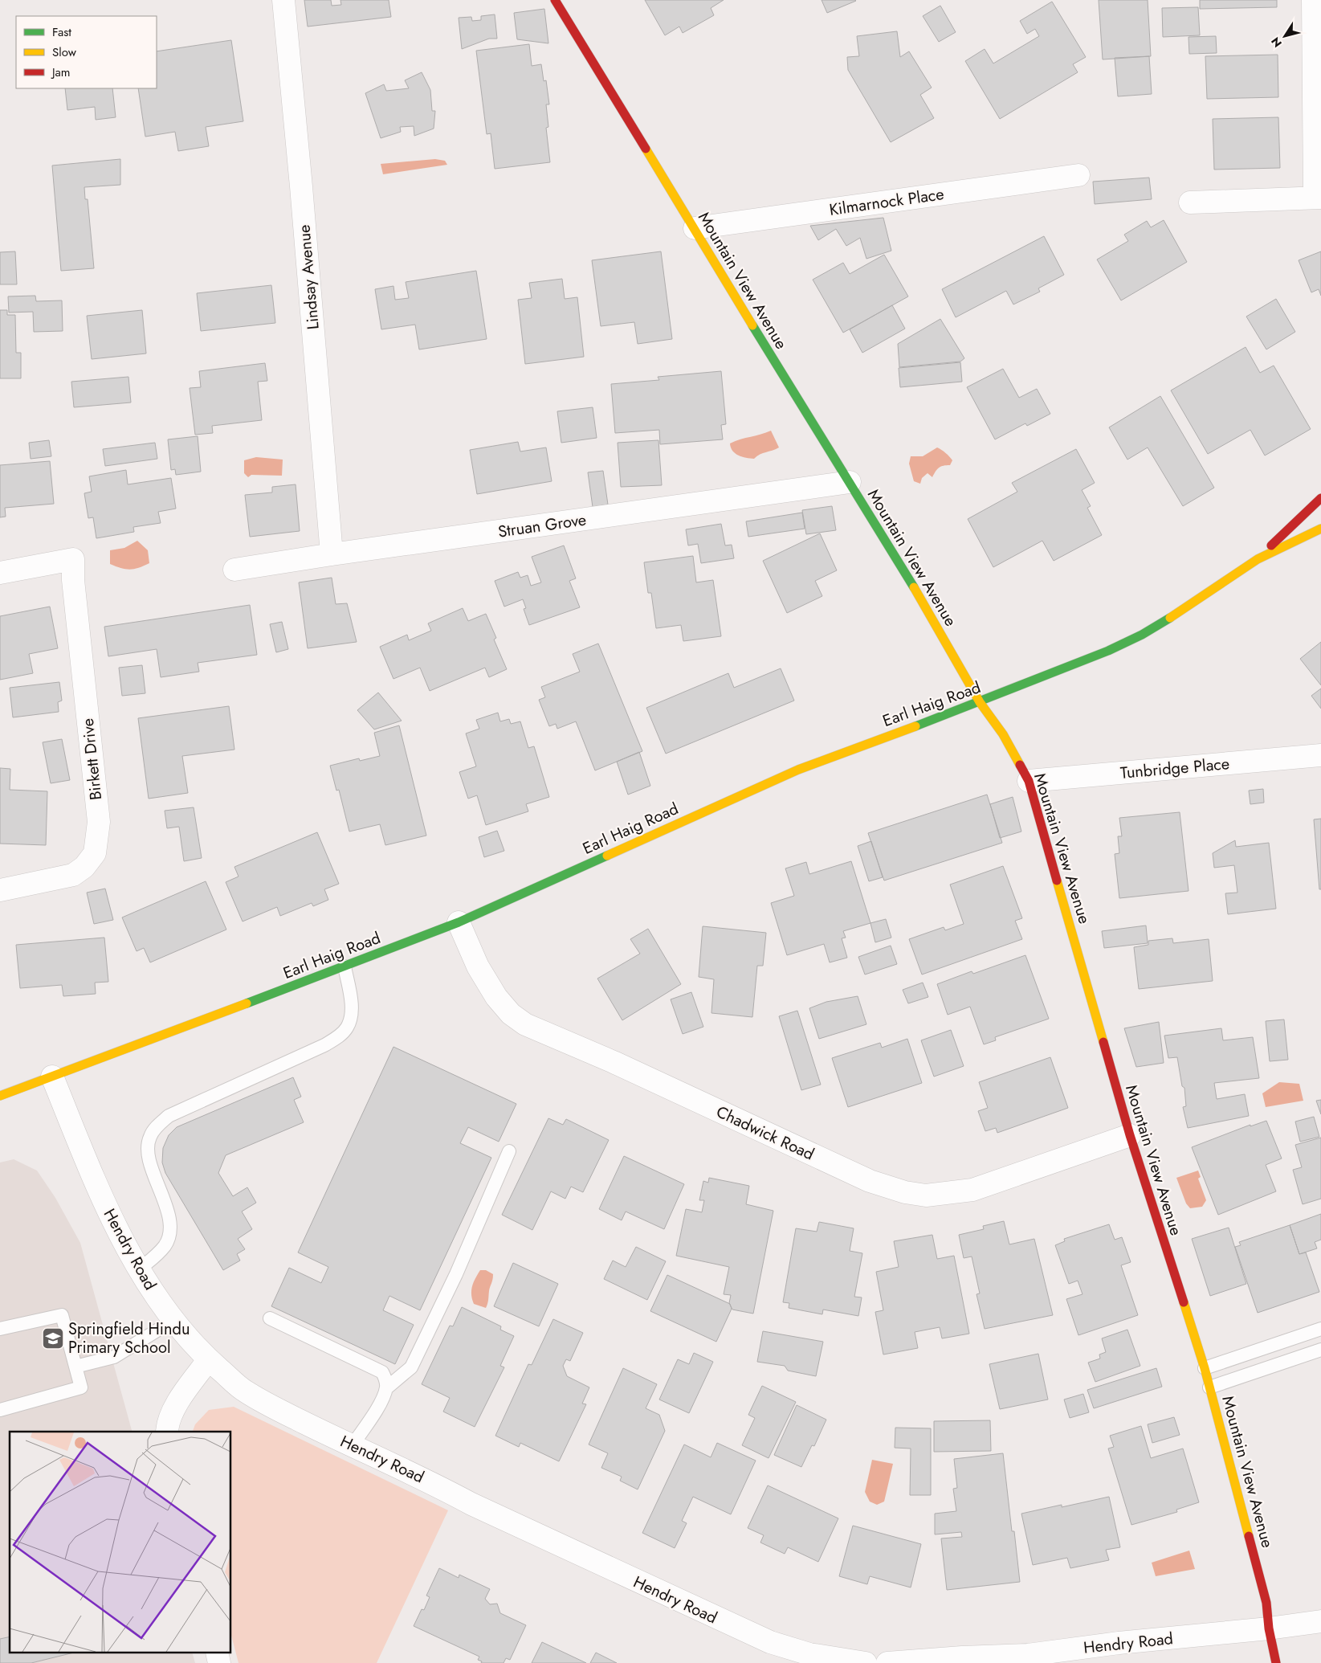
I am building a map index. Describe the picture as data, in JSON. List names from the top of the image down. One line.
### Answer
{"streets":{"street":["Kilmarnock Place","Lindsay Avenue","Mountain View Avenue","Struan Grove","Earl Haig Road","Birkett Drive","Tunbridge Place","Chadwick Road","Hendry Road"]},"crossings":[["Kilmarnock Place","Mountain View Avenue"],["Lindsay Avenue","Struan Grove"],["Mountain View Avenue","Struan Grove"],["Mountain View Avenue","Earl Haig Road"],["Mountain View Avenue","Tunbridge Place"],["Mountain View Avenue","Chadwick Road"],["Mountain View Avenue","Hendry Road"],["Earl Haig Road","Chadwick Road"],["Earl Haig Road","Hendry Road"]],"places":{"school or university":["Springfield Hindu Primary School"]},"legend":["Fast","Slow","Jam"],"north":"bottom left"}
